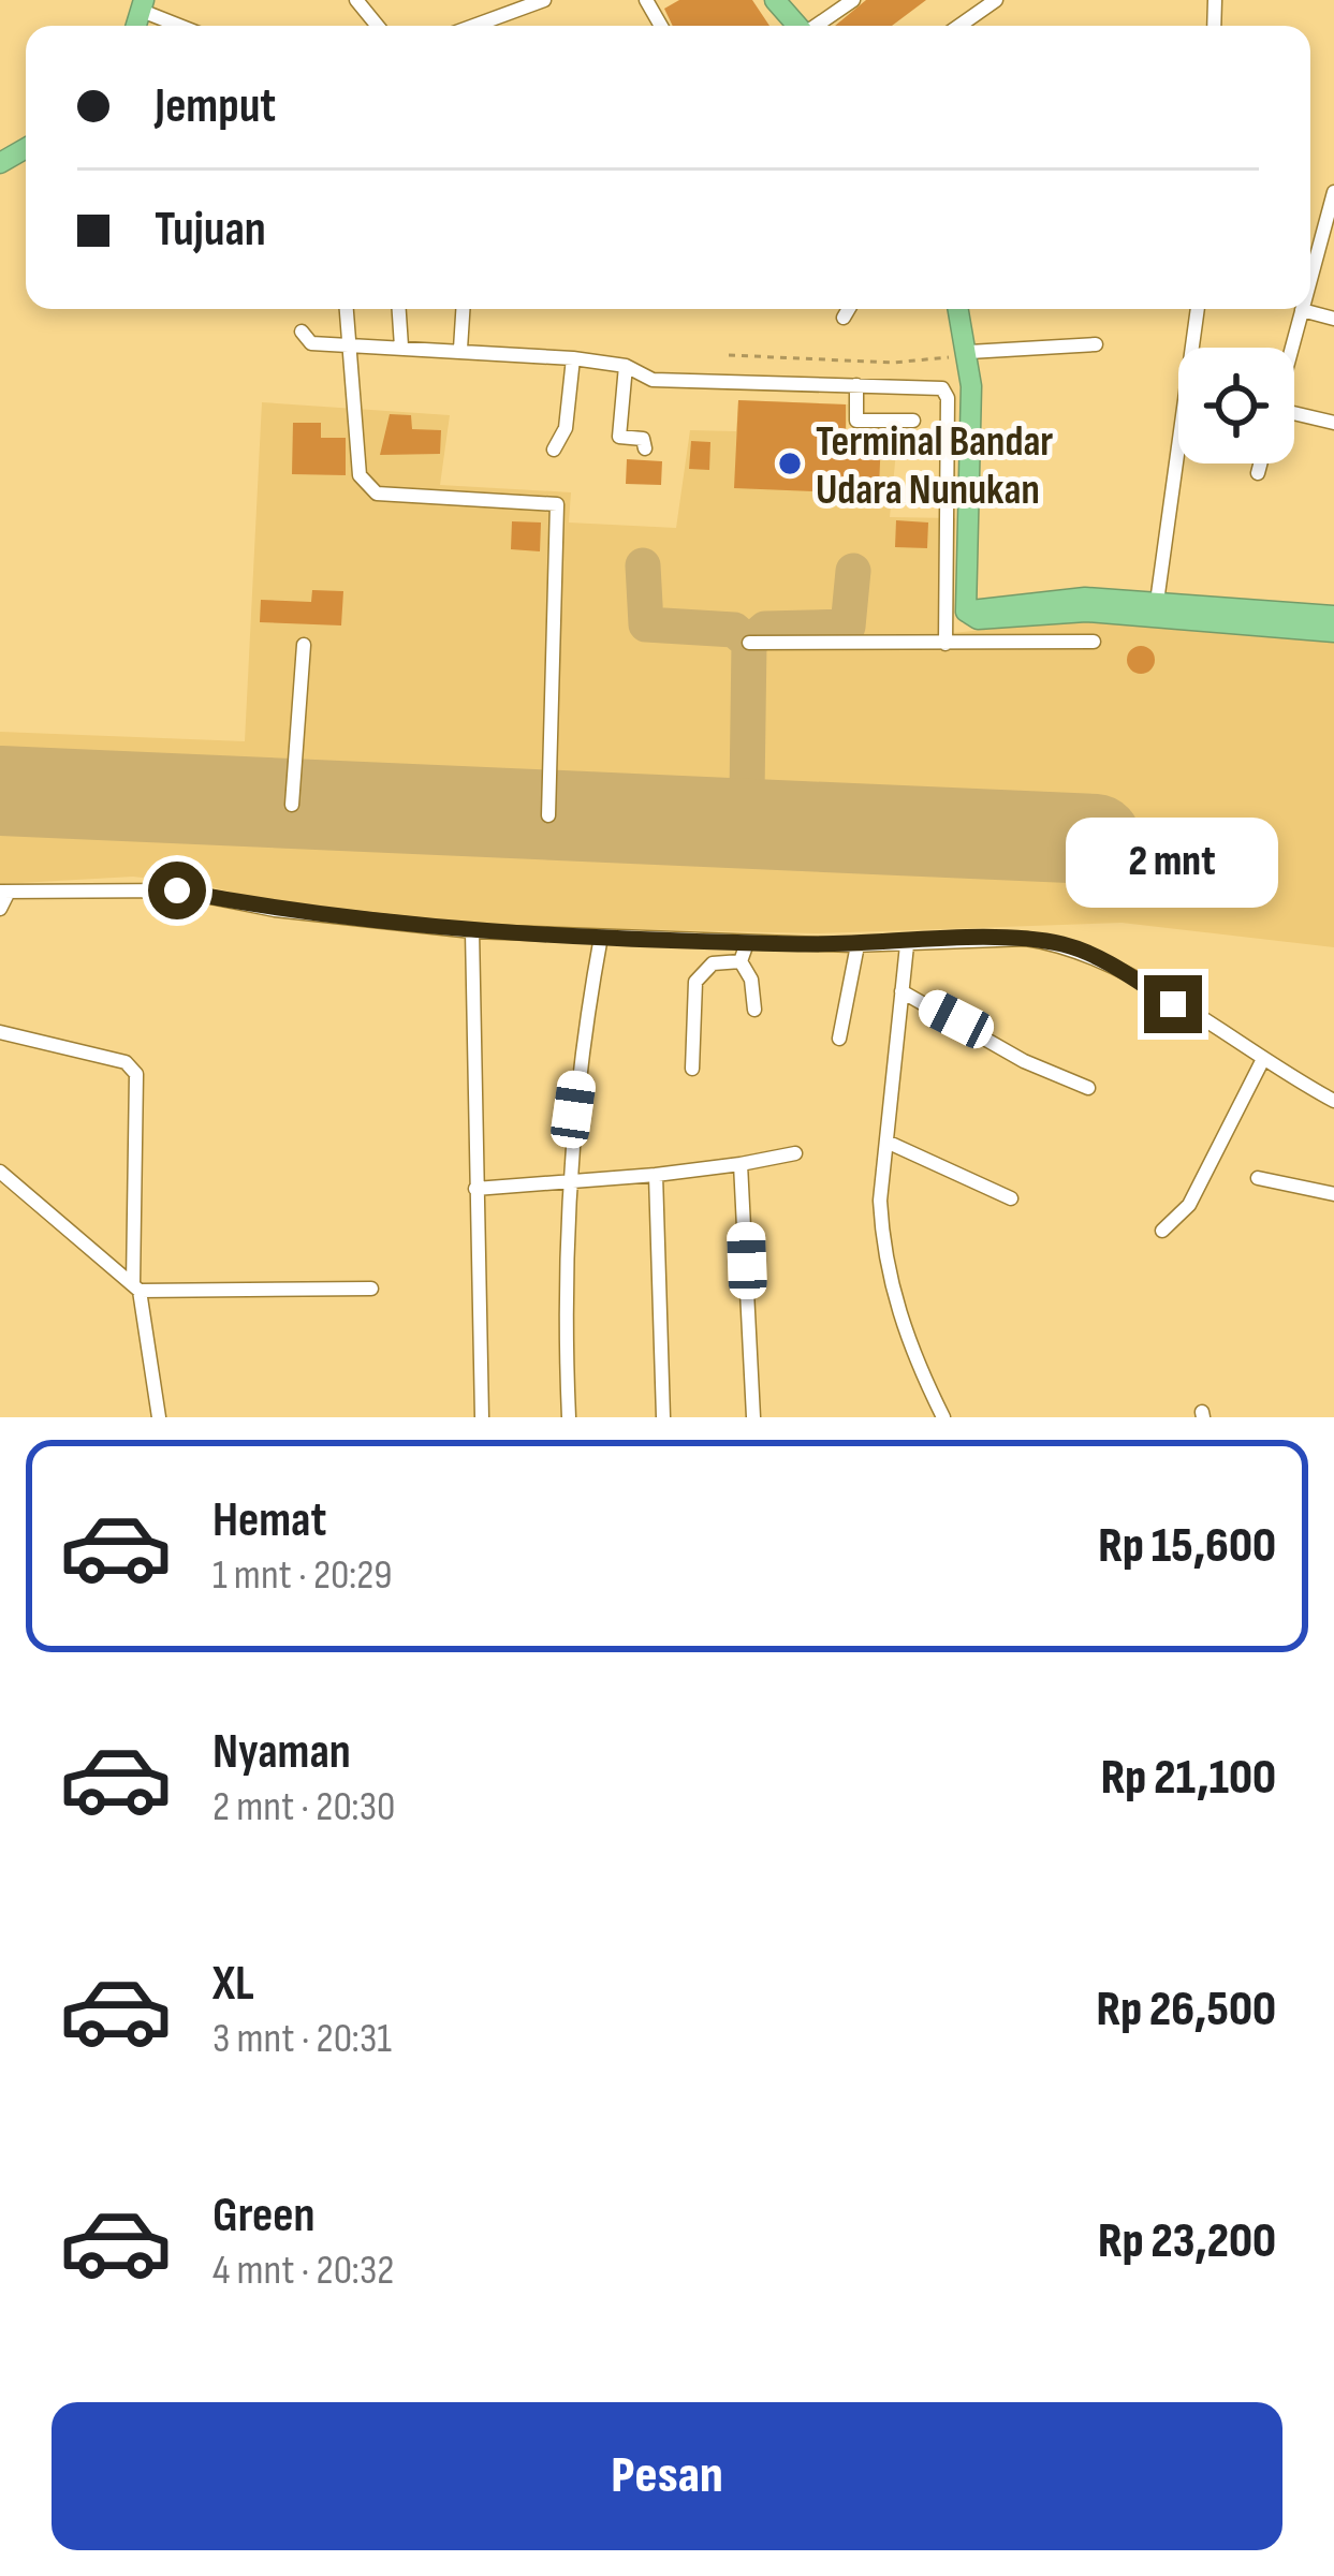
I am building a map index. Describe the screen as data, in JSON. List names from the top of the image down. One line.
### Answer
{"places":["Terminal Bandar Udara Nunukan"],"page":{"banner":["Jemput","Tujuan"],"bubble":"2 mnt","list":[{"name":"Hemat","note":"1 mnt · 20:29","value":"Rp 15,600"},{"name":"Nyaman","note":"2 mnt · 20:30","value":"Rp 21,100"},{"name":"XL","note":"3 mnt · 20:31","value":"Rp 26,500"},{"name":"Green","note":"4 mnt · 20:32","value":"Rp 23,200"}],"buttons":"Pesan"}}
